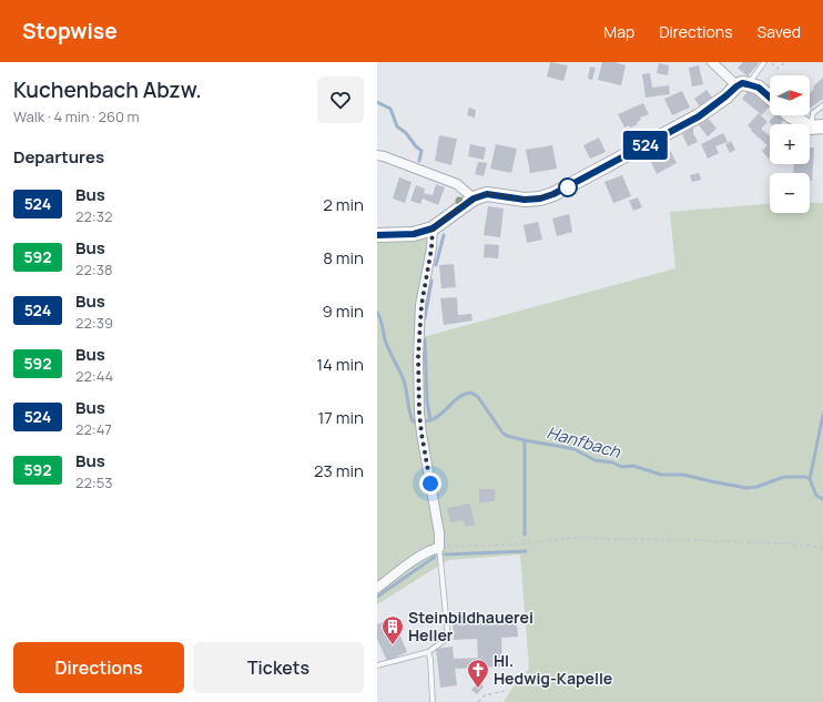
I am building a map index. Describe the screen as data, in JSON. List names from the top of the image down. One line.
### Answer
{"water":["Hanfbach"],"places":{"building":["Steinbildhauerei Heller"],"church":["Hl. Hedwig-Kapelle"]},"lines":["bus line 524"],"north":"right","page":{"header":"Stopwise","nav":["Map","Directions","Saved"],"heading":[["Kuchenbach Abzw.","Walk · 4 min · 260 m"],"Departures"],"on_map":"524","map_buttons":["+","−"],"list":[{"mark":"524","name":"Bus","note":"22:32","value":"2 min"},{"mark":"592","name":"Bus","note":"22:38","value":"8 min"},{"mark":"524","name":"Bus","note":"22:39","value":"9 min"},{"mark":"592","name":"Bus","note":"22:44","value":"14 min"},{"mark":"524","name":"Bus","note":"22:47","value":"17 min"},{"mark":"592","name":"Bus","note":"22:53","value":"23 min"}],"buttons":["Directions","Tickets"]}}
